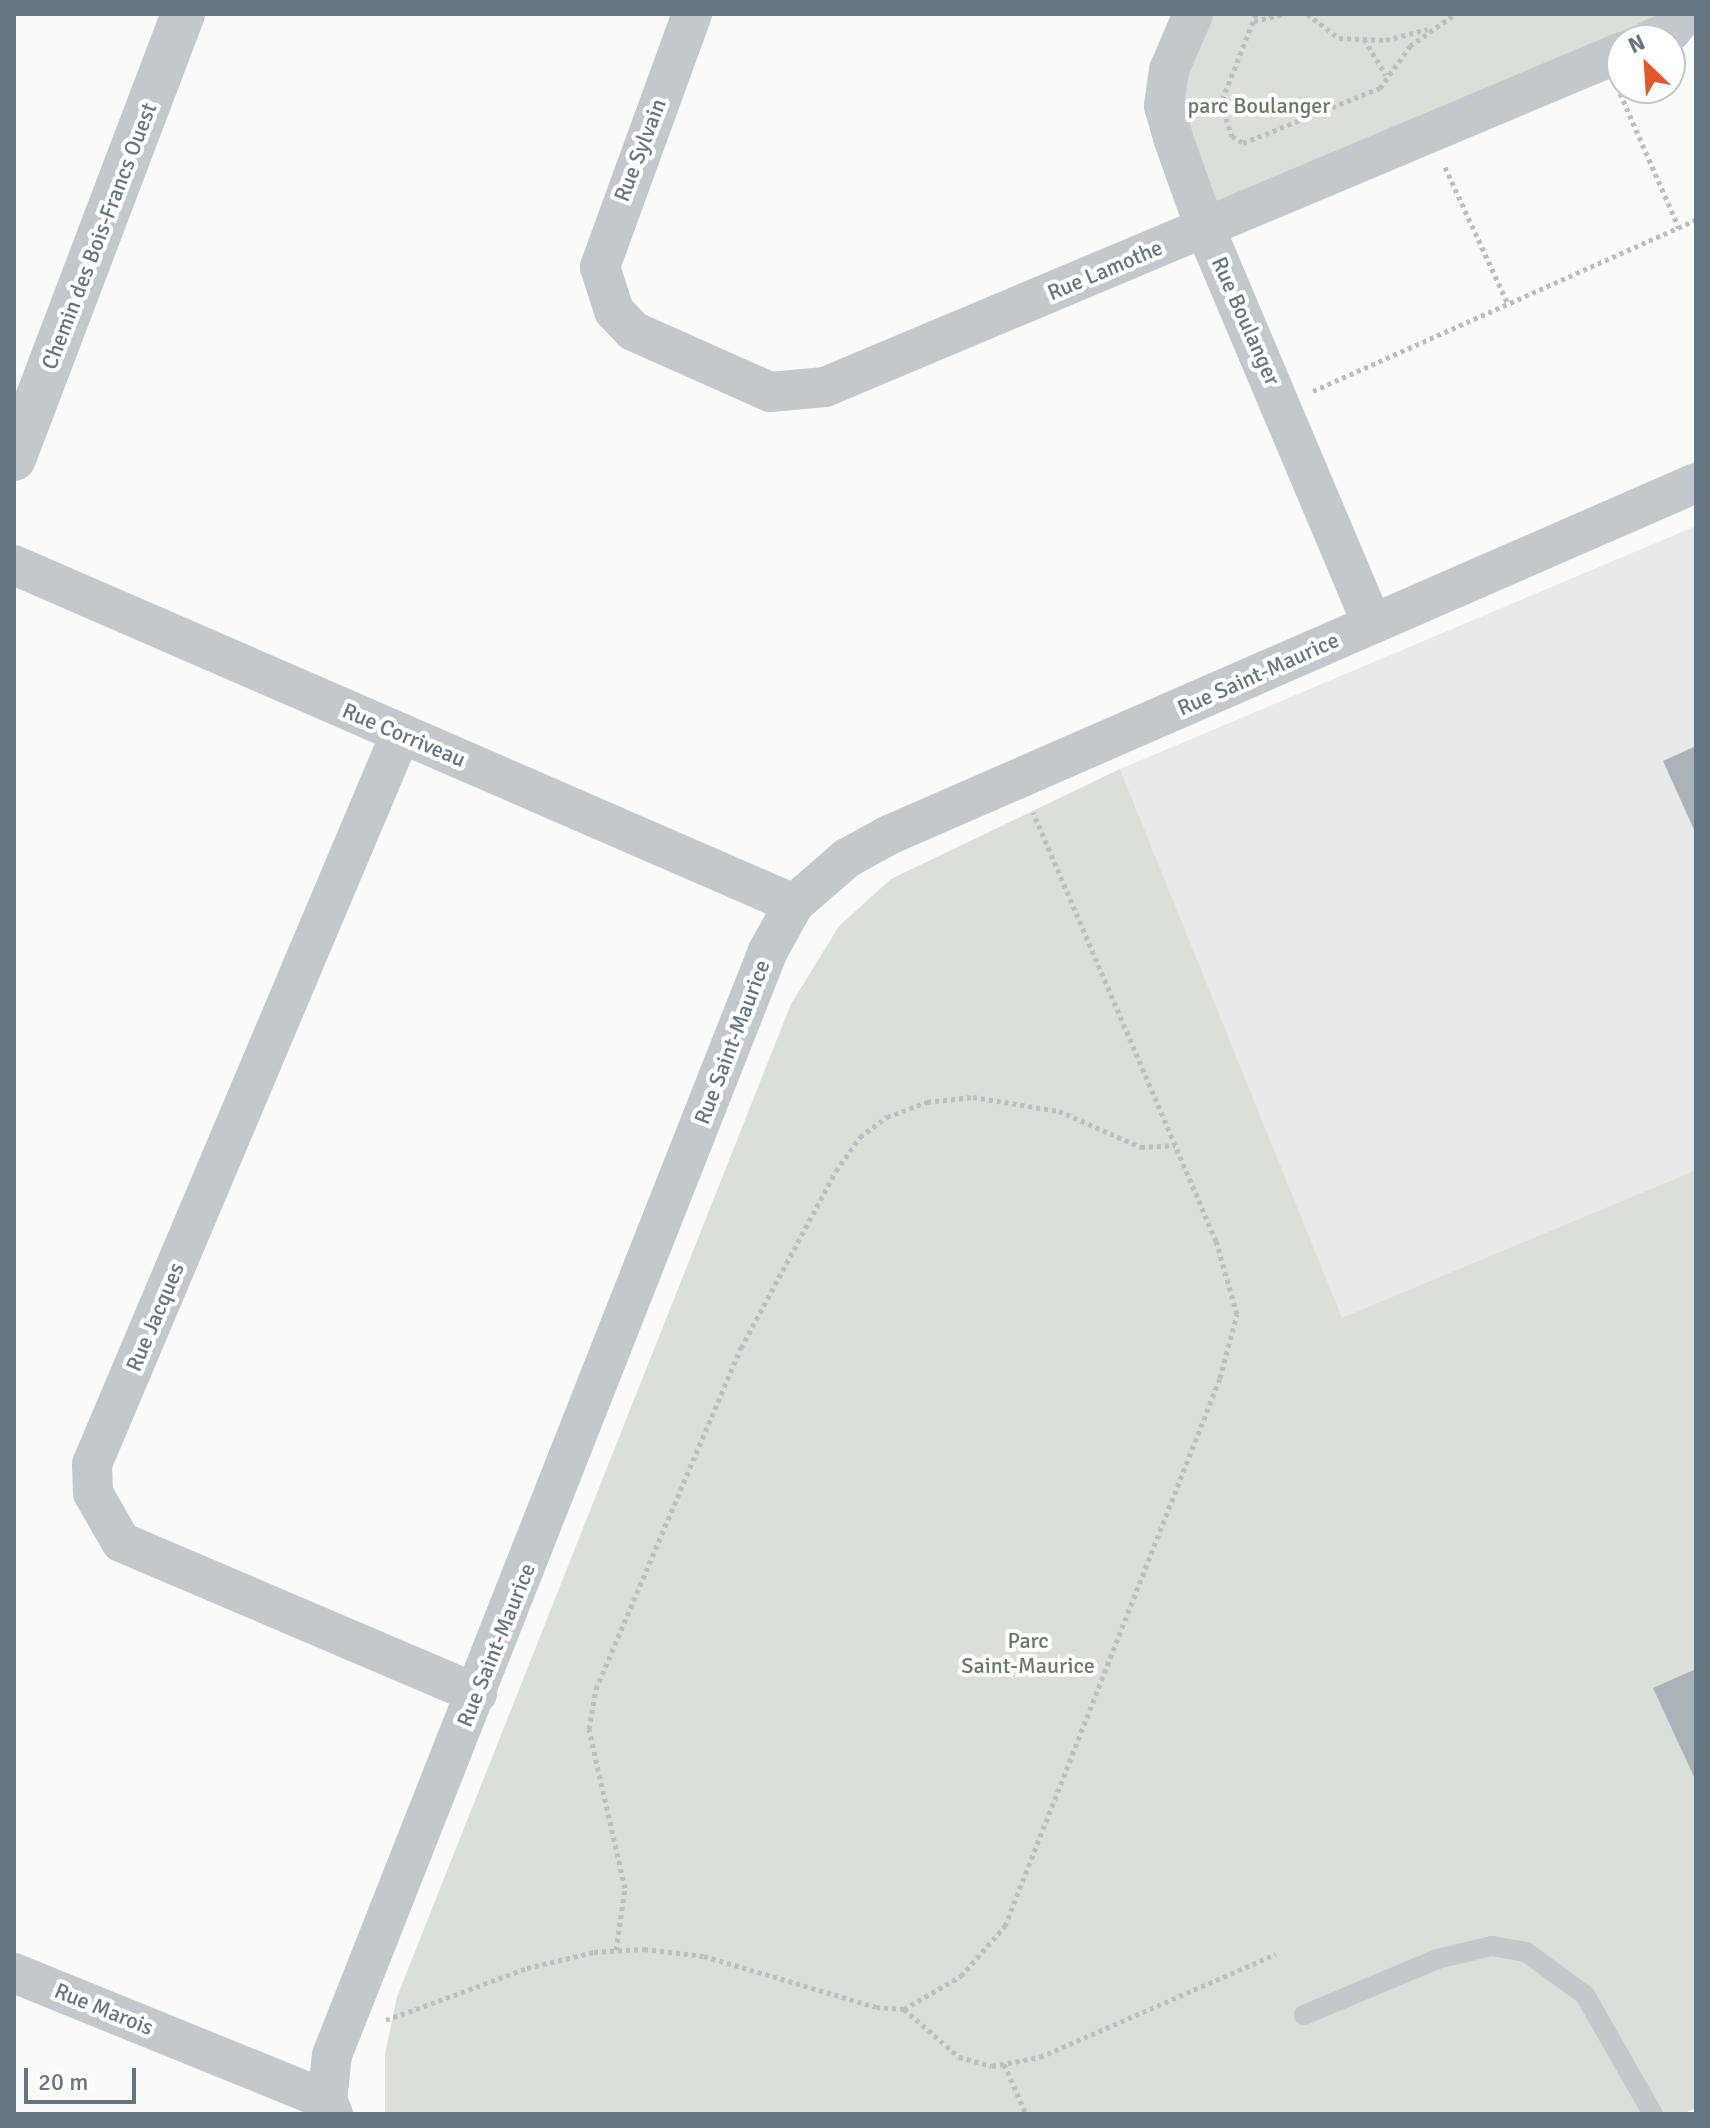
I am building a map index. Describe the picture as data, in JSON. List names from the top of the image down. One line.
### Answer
{"streets":{"street":["Rue Sylvain","Chemin des Bois-Francs Ouest","Rue Lamothe","Rue Boulanger","Rue Saint-Maurice","Rue Corriveau","Rue Jacques","Rue Marois"]},"crossings":[["Rue Sylvain","Rue Lamothe"],["Rue Lamothe","Rue Boulanger"],["Rue Boulanger","Rue Saint-Maurice"],["Rue Saint-Maurice","Rue Corriveau"],["Rue Saint-Maurice","Rue Jacques"],["Rue Saint-Maurice","Rue Marois"],["Rue Corriveau","Rue Jacques"]],"parks":["parc Boulanger","Parc Saint-Maurice"],"scale_bar":"20 m","north":"top left"}
